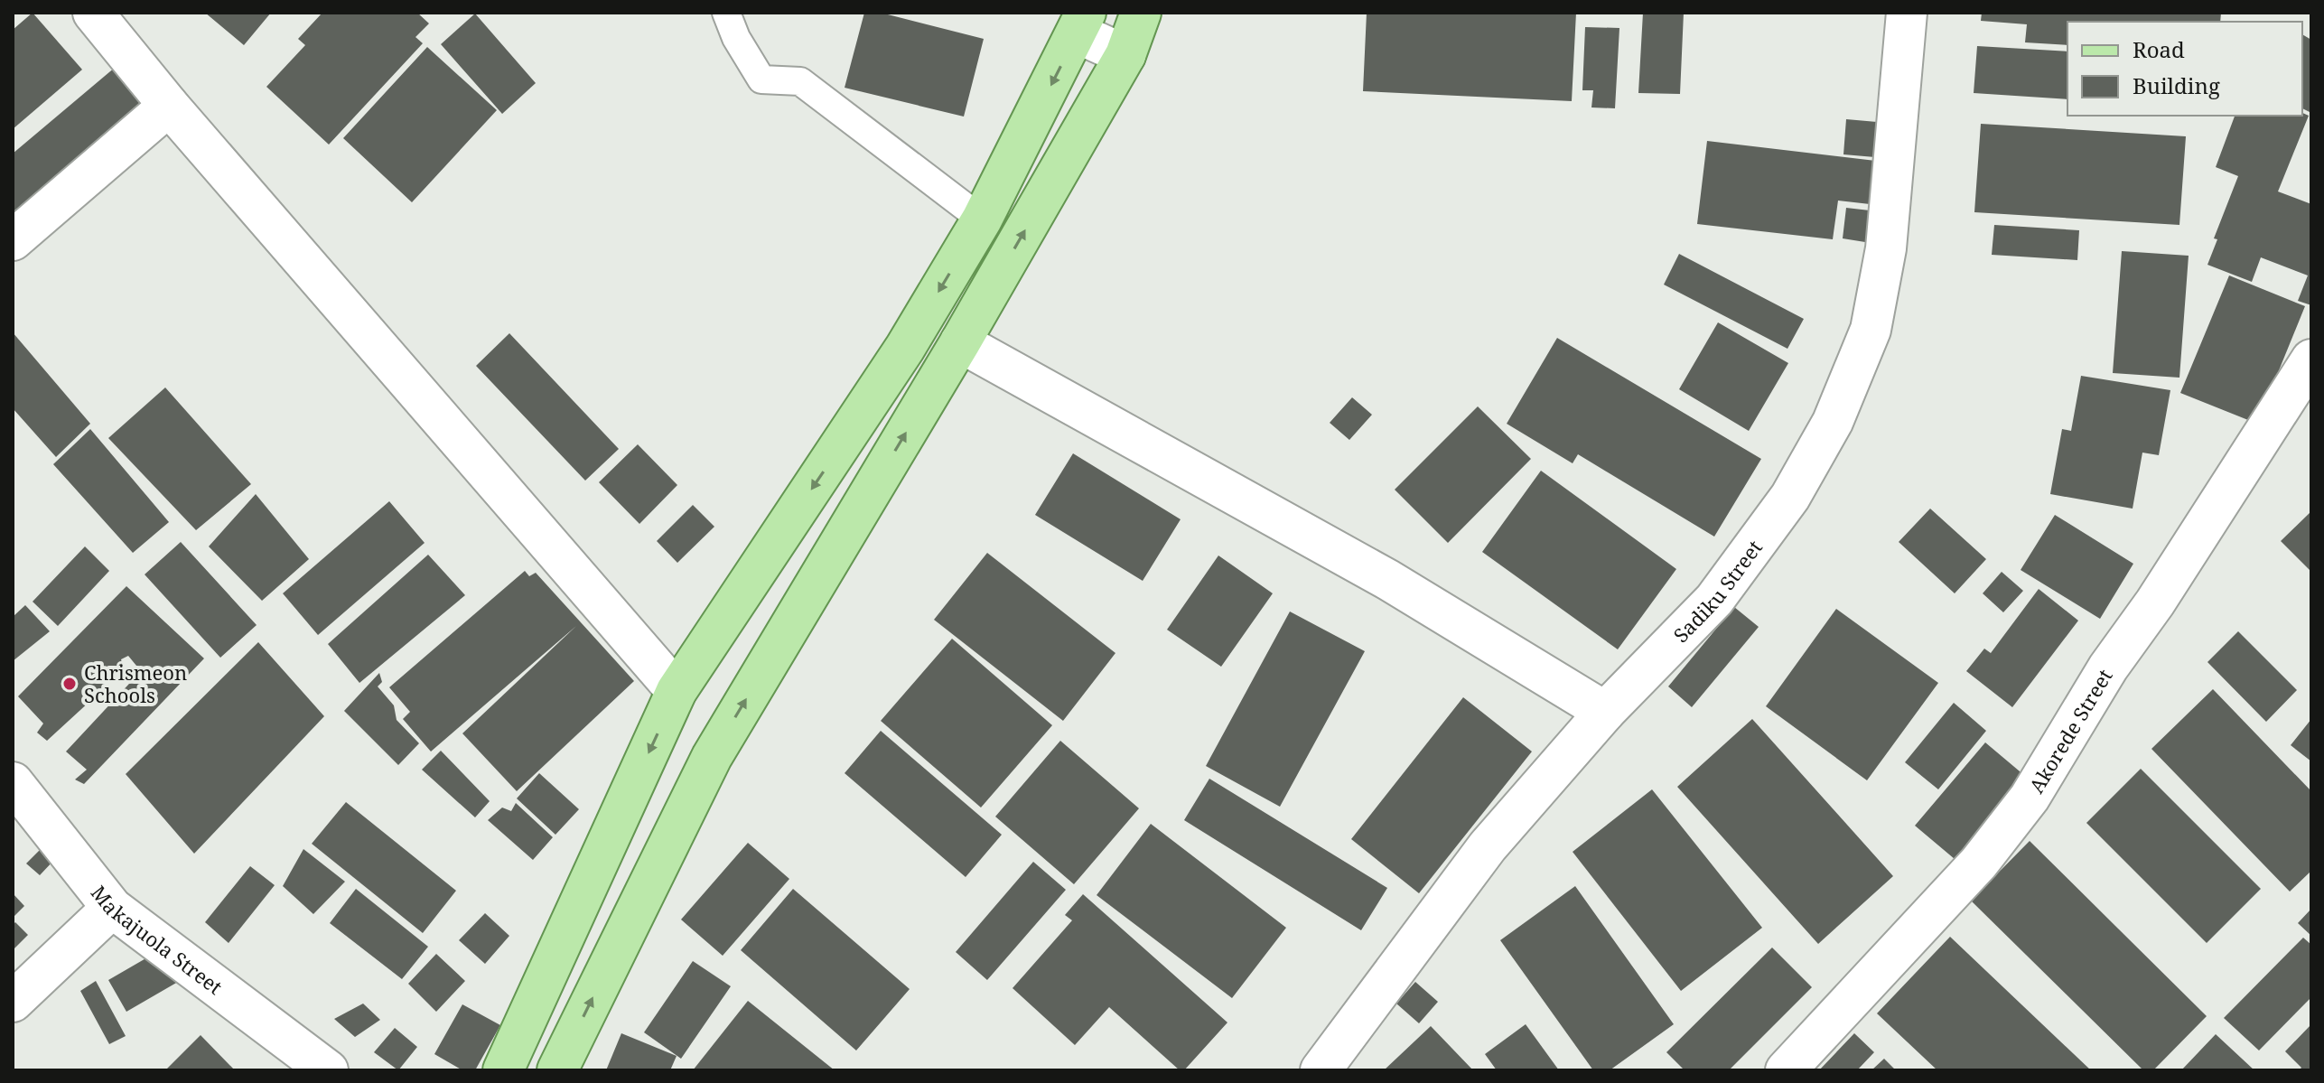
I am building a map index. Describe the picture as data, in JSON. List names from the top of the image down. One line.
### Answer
{"streets":{"street":["Sadiku Street","Akorede Street","Makajuola Street"]},"places":["Chrismeon Schools"],"legend":["Road","Building"]}
